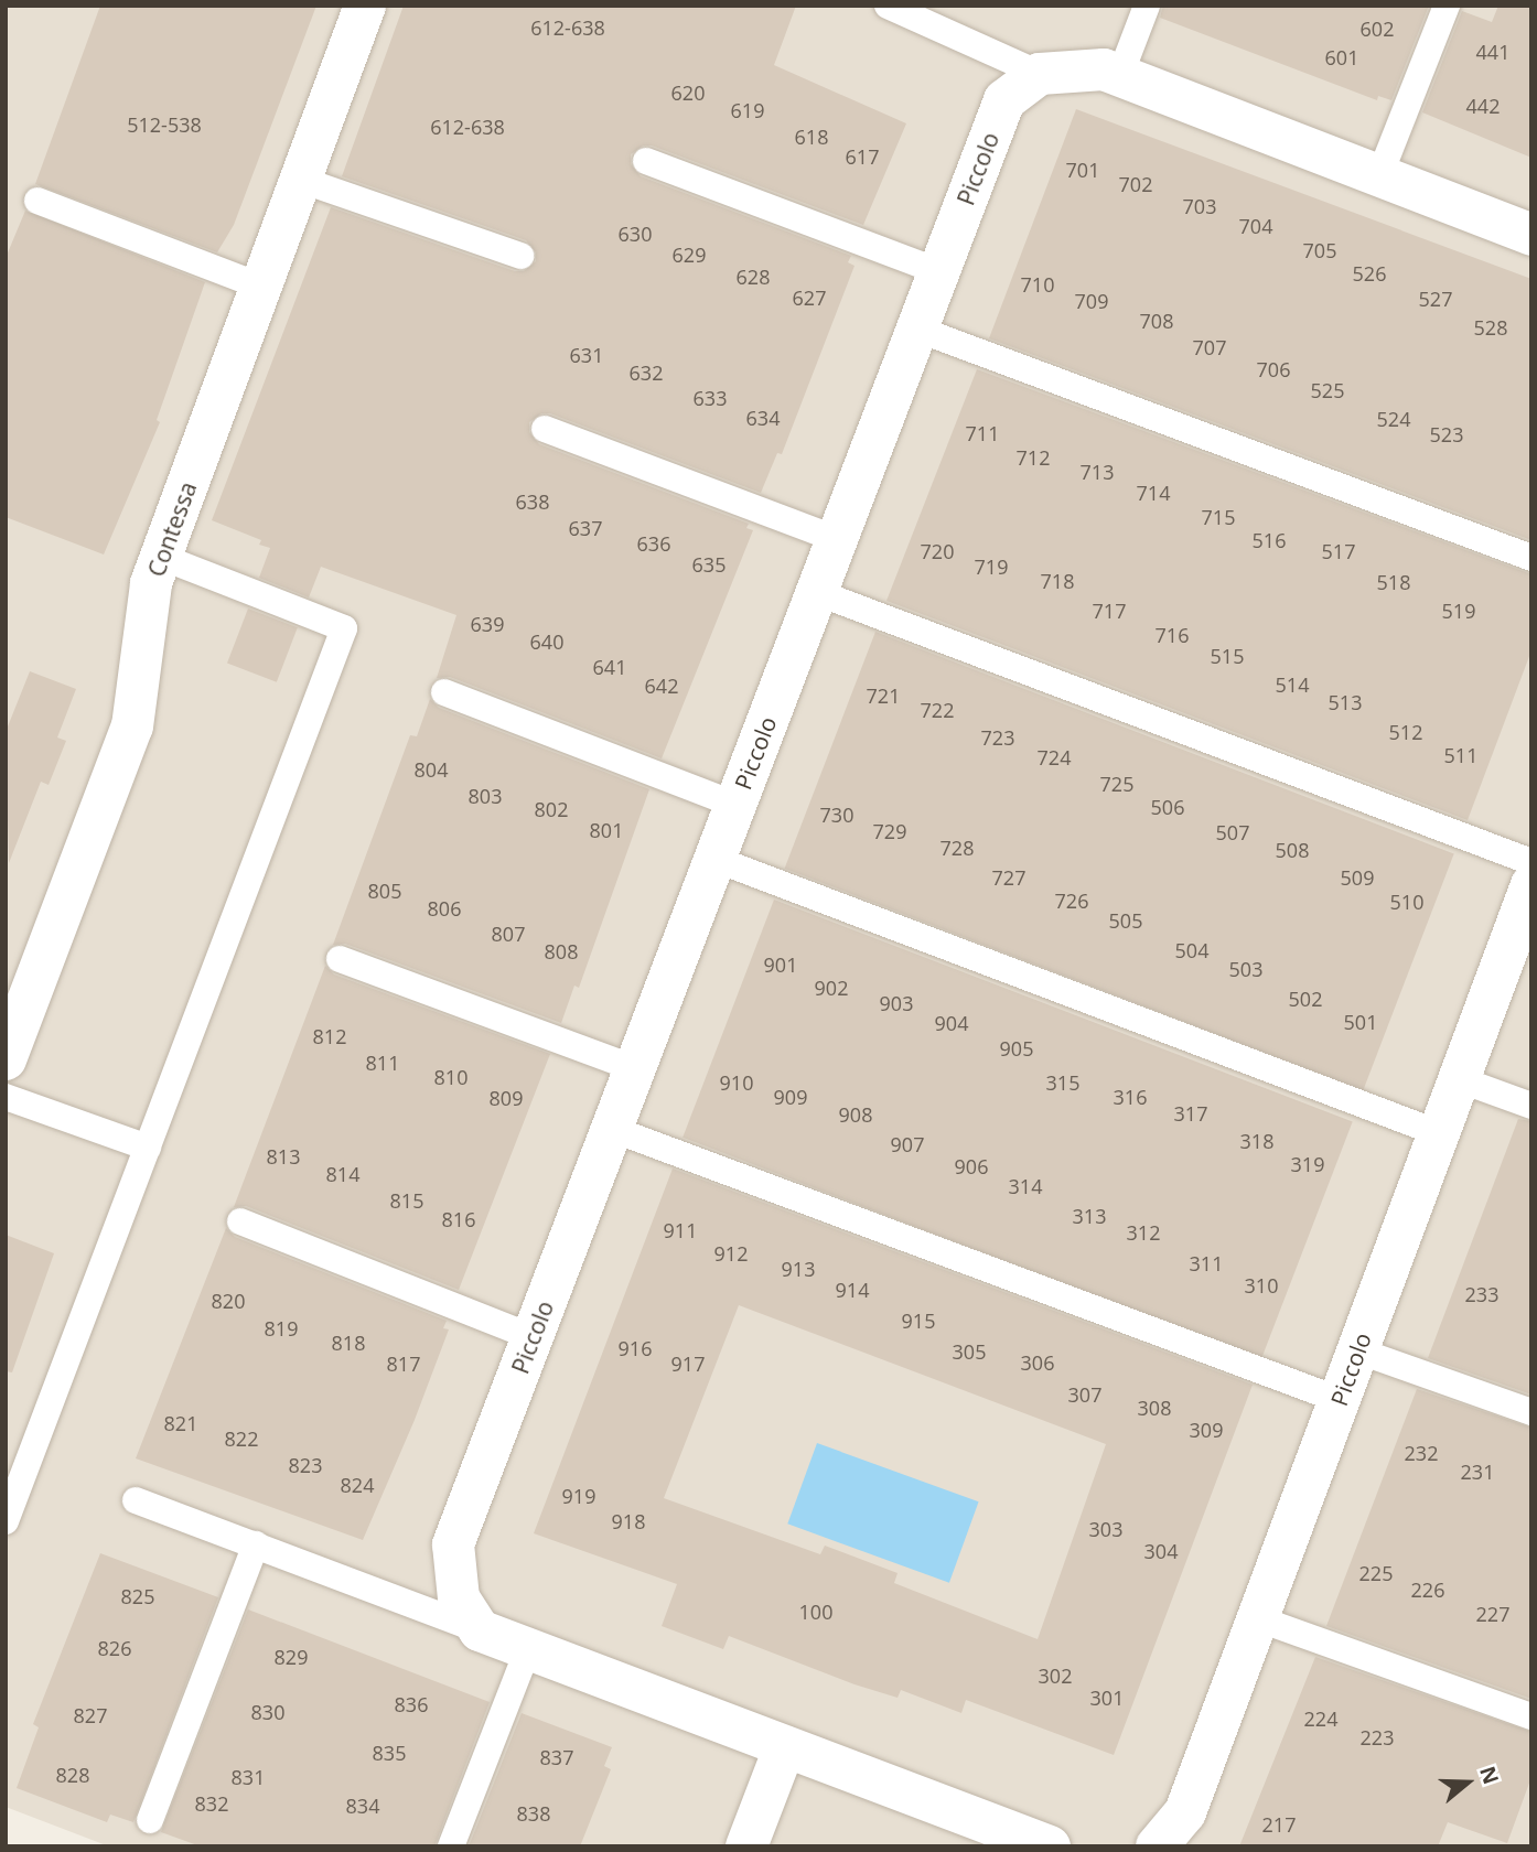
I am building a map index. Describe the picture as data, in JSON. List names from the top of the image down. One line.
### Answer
{"streets":{"street":["Piccolo","Contessa"]},"house_numbers":["612-638","602","441","601","620","442","619","512-538","612-638","618","617","701","702","703","704","630","705","629","526","628","710","627","527","709","708","528","707","631","706","632","525","633","634","524","711","523","712","713","714","638","715","637","516","636","720","517","635","719","718","518","717","519","639","716","640","515","641","514","642","721","513","722","512","723","511","724","804","725","803","506","802","730","801","729","507","728","508","727","509","805","726","510","806","505","807","504","808","901","503","902","502","903","501","904","812","905","811","810","910","315","909","316","809","317","908","318","907","813","319","906","814","314","815","313","816","911","312","912","311","913","310","914","233","820","915","819","818","916","305","306","817","917","307","308","821","309","822","232","823","231","824","919","918","303","304","225","226","825","100","227","826","829","302","301","836","830","827","224","223","835","837","828","831","832","834","838","217"],"north":"right"}
